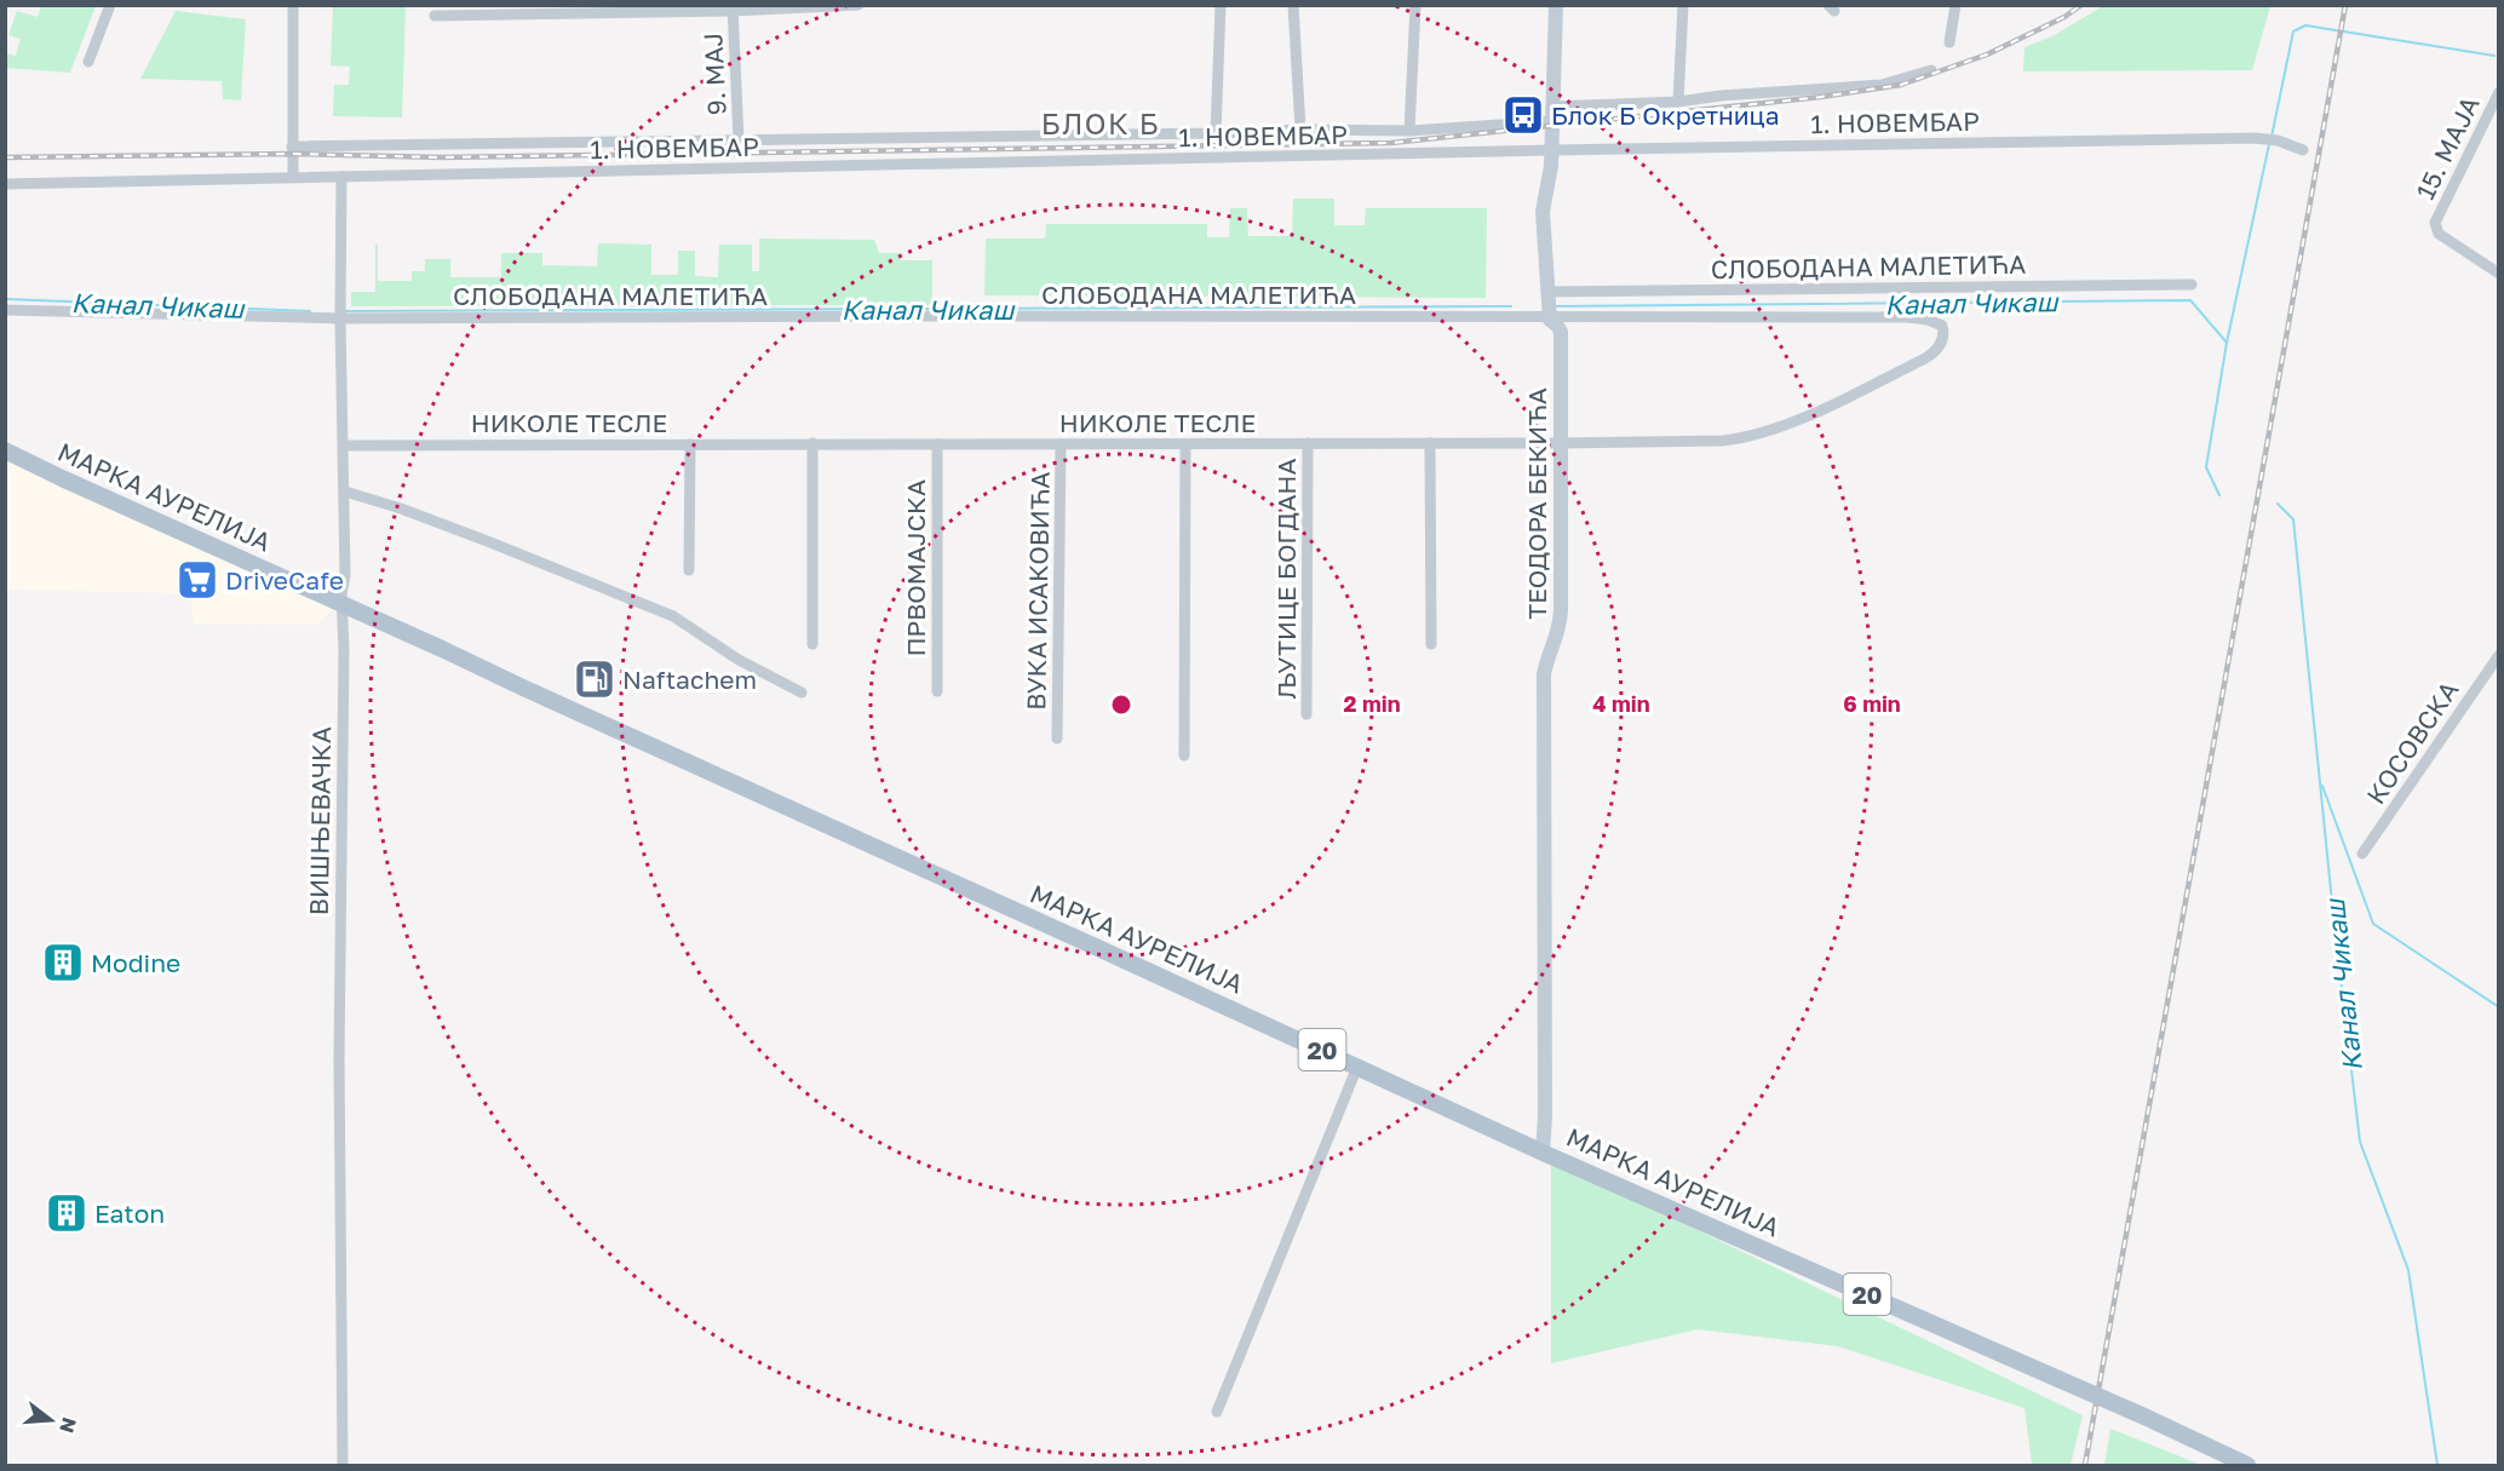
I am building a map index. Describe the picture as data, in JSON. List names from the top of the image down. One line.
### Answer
{"streets":{"main road":["МАРКА АУРЕЛИЈА","20"],"street":["9. МАЈ","1. НОВЕМБАР","15. МАЈА","СЛОБОДАНА МАЛЕТИЋА","НИКОЛЕ ТЕСЛЕ","ТЕОДОРА БЕКИЋА","ПРВОМАЈСКА","ЉУТИЦЕ БОГДАНА","ВУКА ИСАКОВИЋА","КОСОВСКА","ВИШЊЕВАЧКА"]},"crossings":[["9. МАЈ","1. НОВЕМБАР"],["1. НОВЕМБАР","ТЕОДОРА БЕКИЋА"],["1. НОВЕМБАР","ВИШЊЕВАЧКА"],["СЛОБОДАНА МАЛЕТИЋА","НИКОЛЕ ТЕСЛЕ"],["СЛОБОДАНА МАЛЕТИЋА","ТЕОДОРА БЕКИЋА"],["СЛОБОДАНА МАЛЕТИЋА","ВИШЊЕВАЧКА"],["НИКОЛЕ ТЕСЛЕ","ТЕОДОРА БЕКИЋА"],["НИКОЛЕ ТЕСЛЕ","ПРВОМАЈСКА"],["НИКОЛЕ ТЕСЛЕ","ЉУТИЦЕ БОГДАНА"],["НИКОЛЕ ТЕСЛЕ","ВУКА ИСАКОВИЋА"],["НИКОЛЕ ТЕСЛЕ","ВИШЊЕВАЧКА"],["МАРКА АУРЕЛИЈА","ТЕОДОРА БЕКИЋА"],["МАРКА АУРЕЛИЈА","ВИШЊЕВАЧКА"]],"districts":["БЛОК Б"],"water":["Канал Чикаш"],"places":{"bus stop":["Блок Б Окретница"],"supermarket":["DriveCafe"],"fuel station":["Naftachem"],"building":["Modine","Eaton"]},"north":"right","rings":["2 min","4 min","6 min"]}
